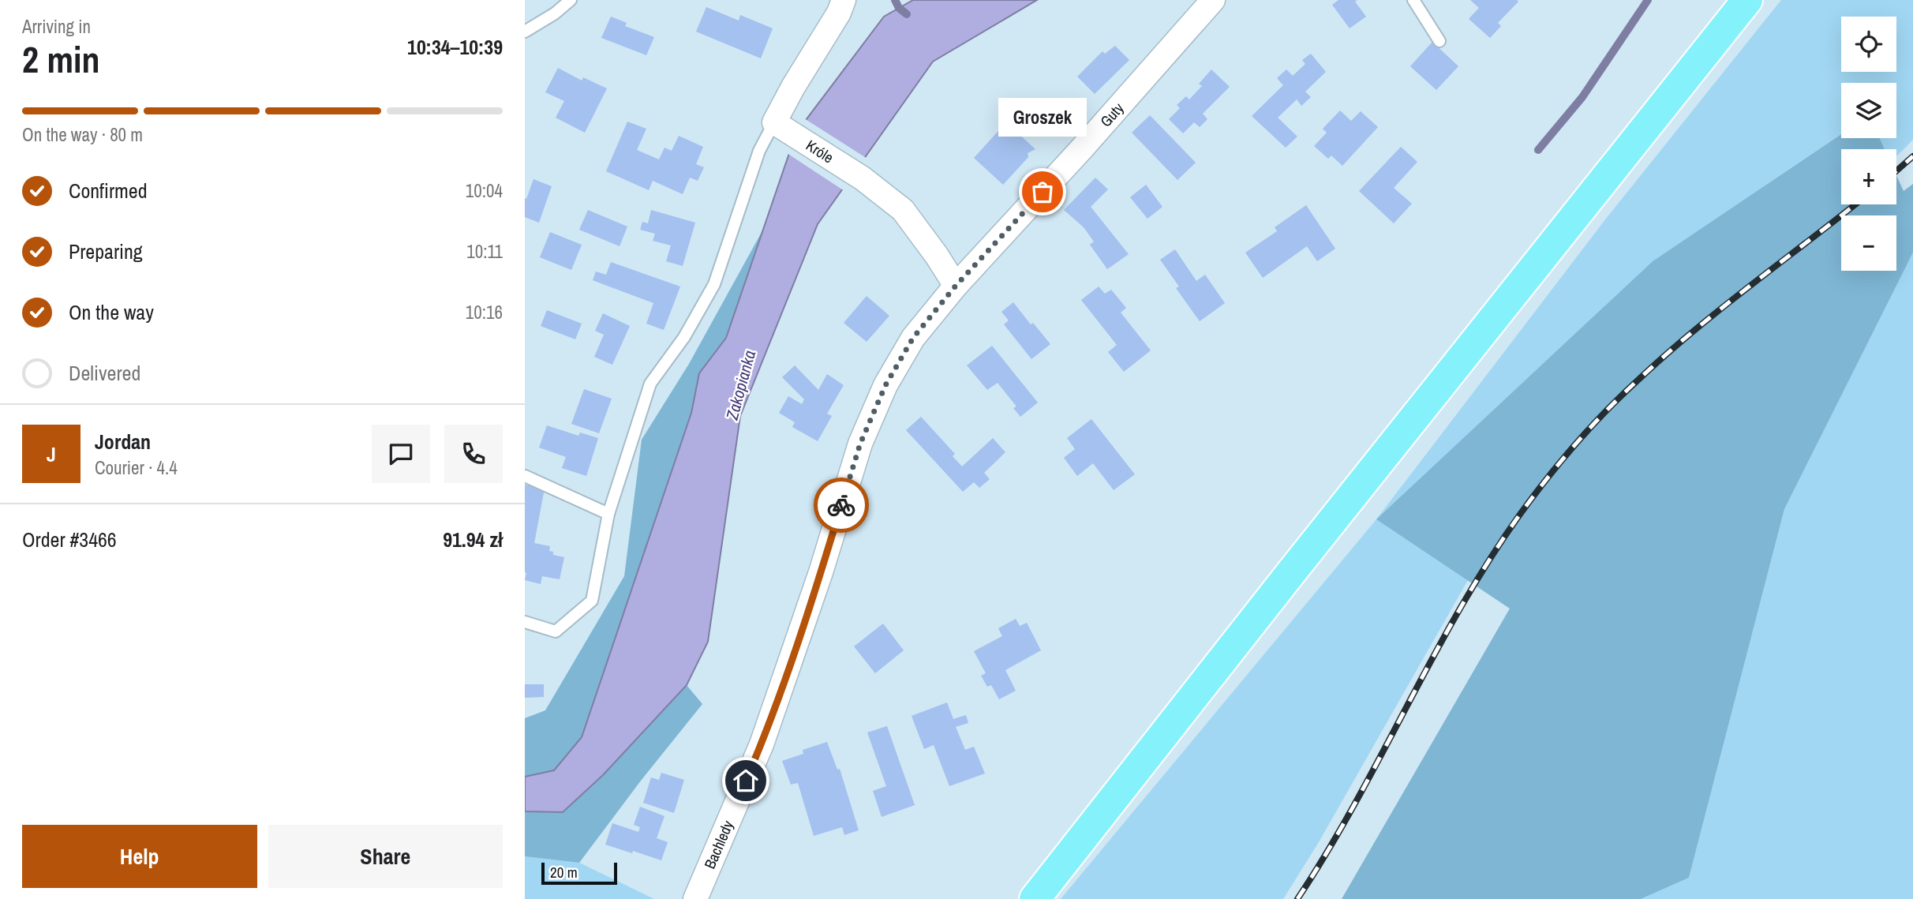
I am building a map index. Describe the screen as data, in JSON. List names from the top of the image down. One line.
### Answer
{"streets":{"street":["Guty","Króle","Bachledy"]},"crossings":[["Guty","Króle"],["Guty","Bachledy"]],"water":["Zakopianka"],"places":["Groszek"],"scale_bar":"20 m","page":{"heading":["2 min","Arriving in","10:34–10:39"],"panel":["Jordan","Courier · 4.4","Order #3466","91.94 zł"],"map_buttons":["+","−"],"bar":"On the way · 80 m","bubble":"Groszek","list":[["Confirmed","10:04"],["Preparing","10:11"],["On the way","10:16"],"Delivered"],"round":"J","buttons":["Help","Share"],"scale":"20 m"}}
